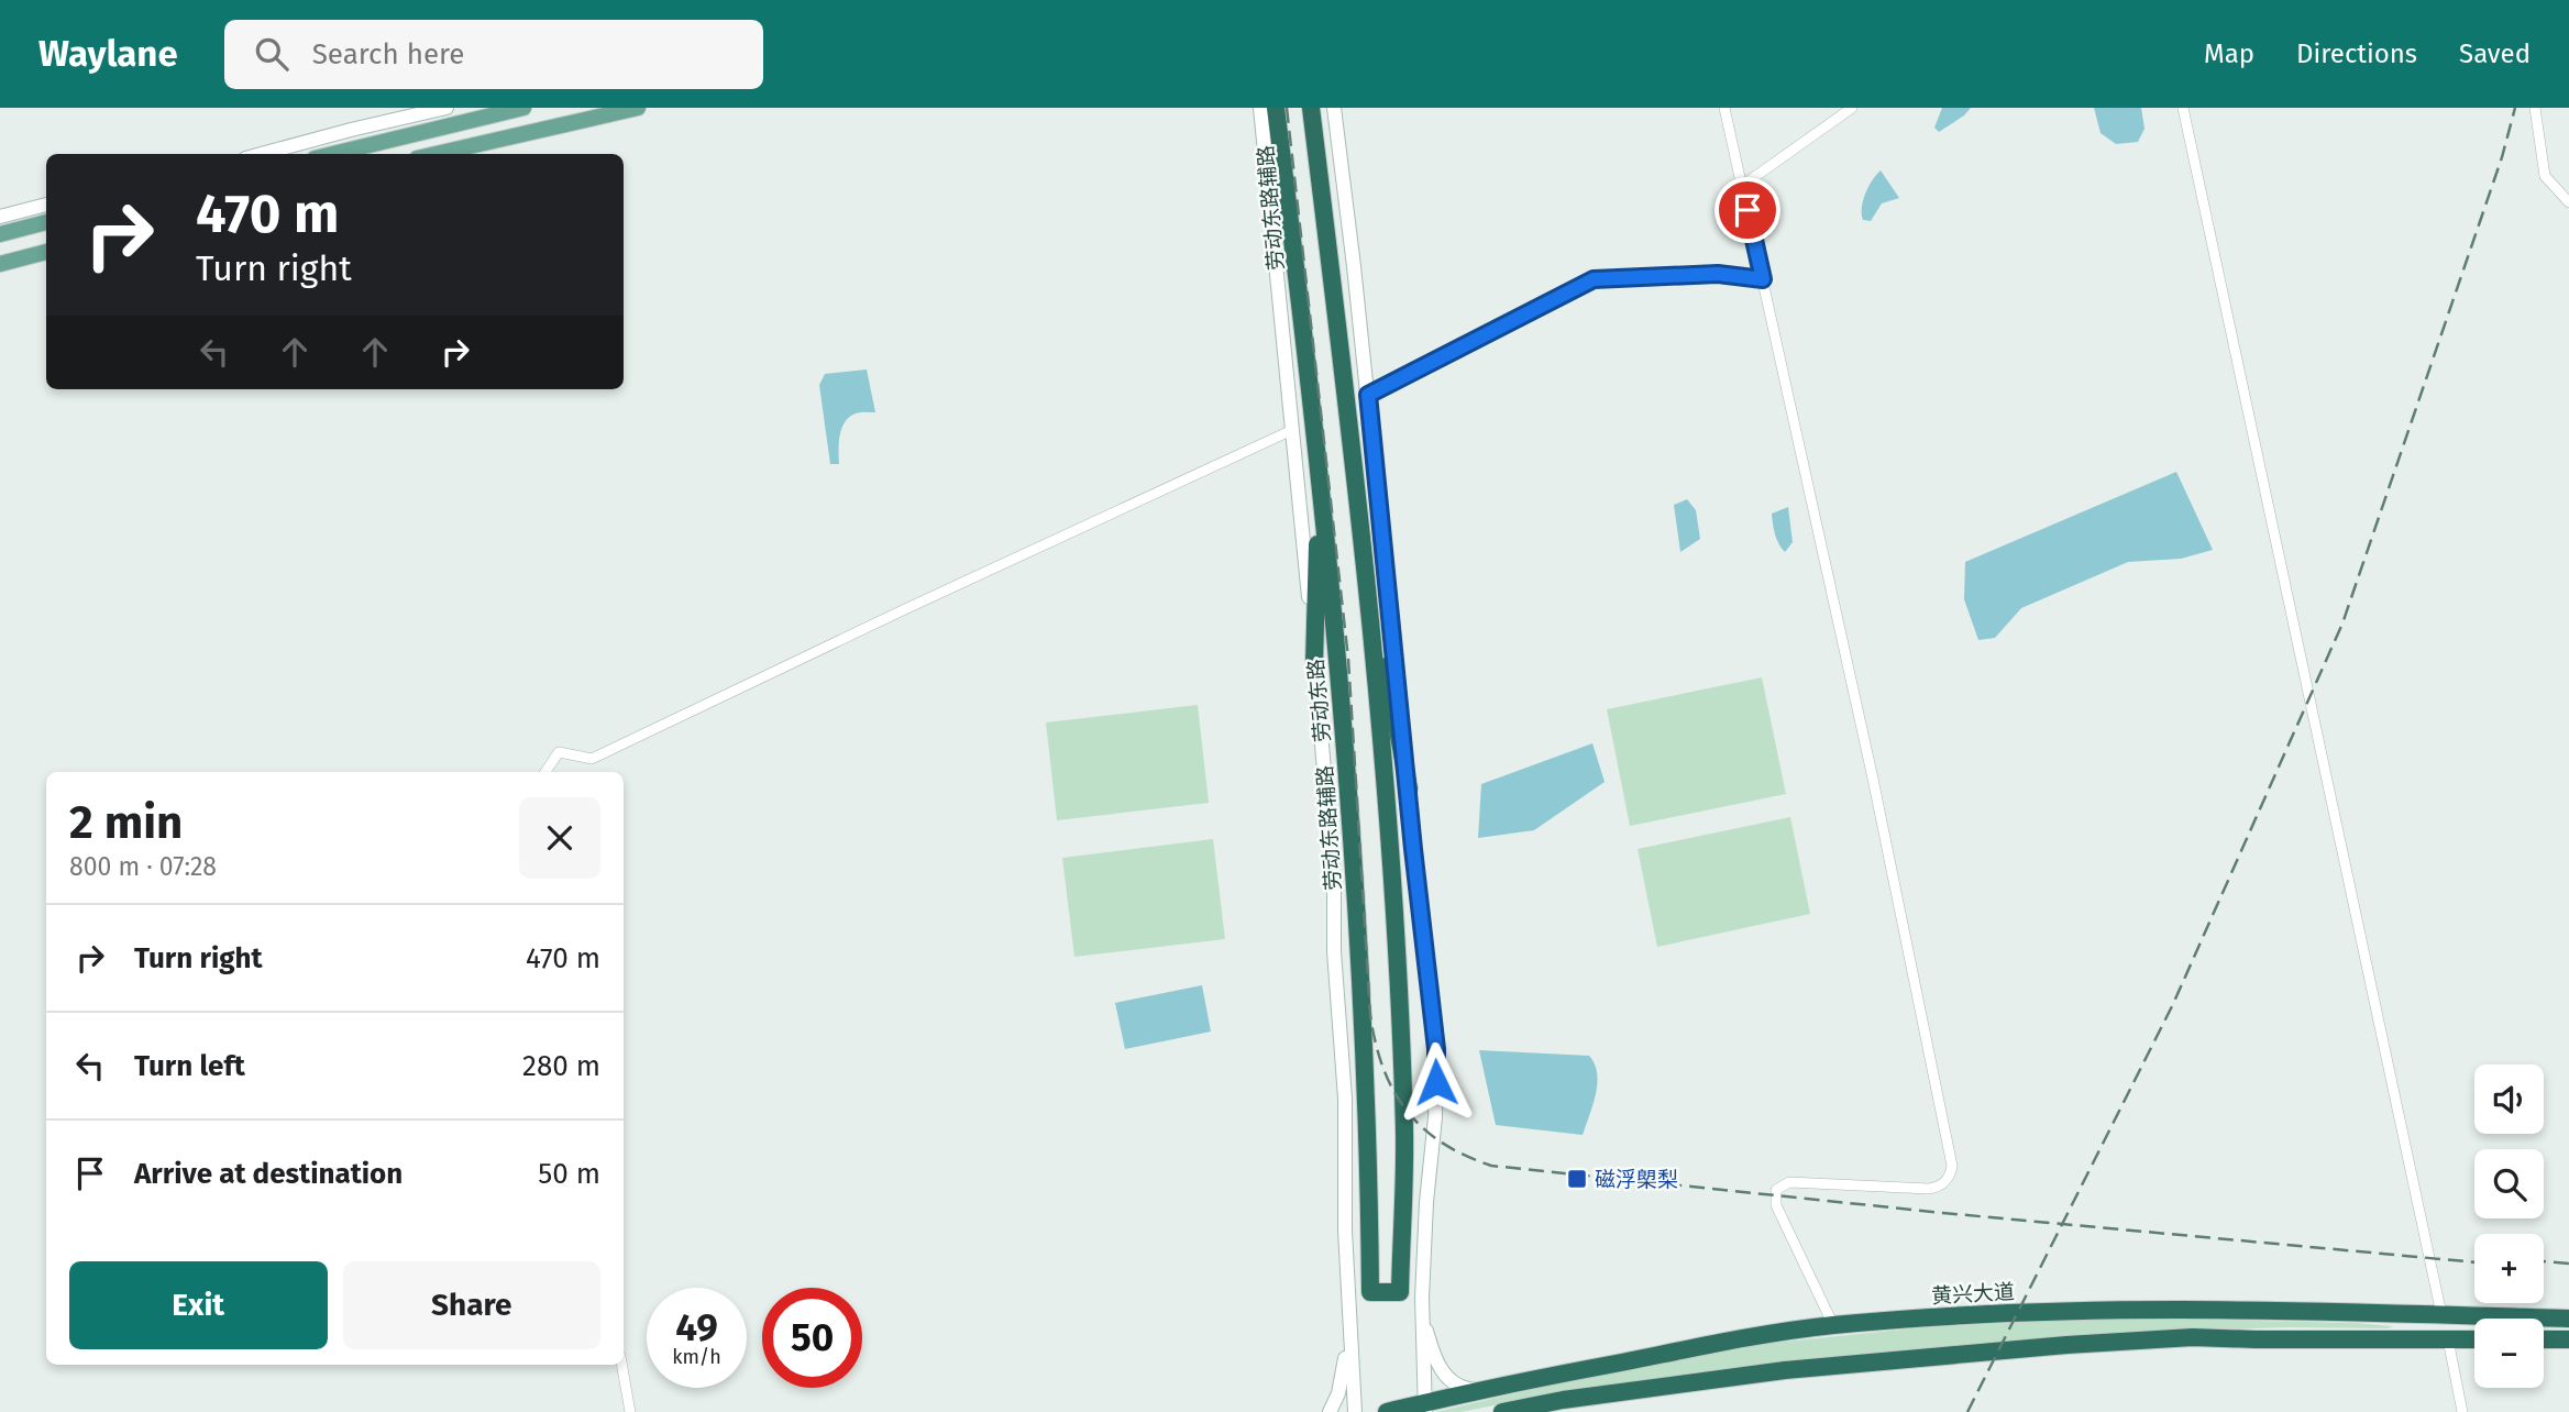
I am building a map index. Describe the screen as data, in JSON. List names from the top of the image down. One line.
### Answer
{"streets":{"highway":["劳动东路","黄兴大道"],"main road":["劳动东路辅路"]},"places":{"transit":["磁浮㮾梨"]},"page":{"header":"Waylane","search":"Search here","nav":["Map","Directions","Saved"],"turn":["470 m","Turn right"],"heading":["2 min","800 m · 07:28"],"list":[{"name":"Turn right","value":"470 m"},{"name":"Turn left","value":"280 m"},{"name":"Arrive at destination","value":"50 m"}],"map_buttons":["+","−"],"buttons":["Exit","Share"],"speed":"49 km/h","limit":"50"}}
